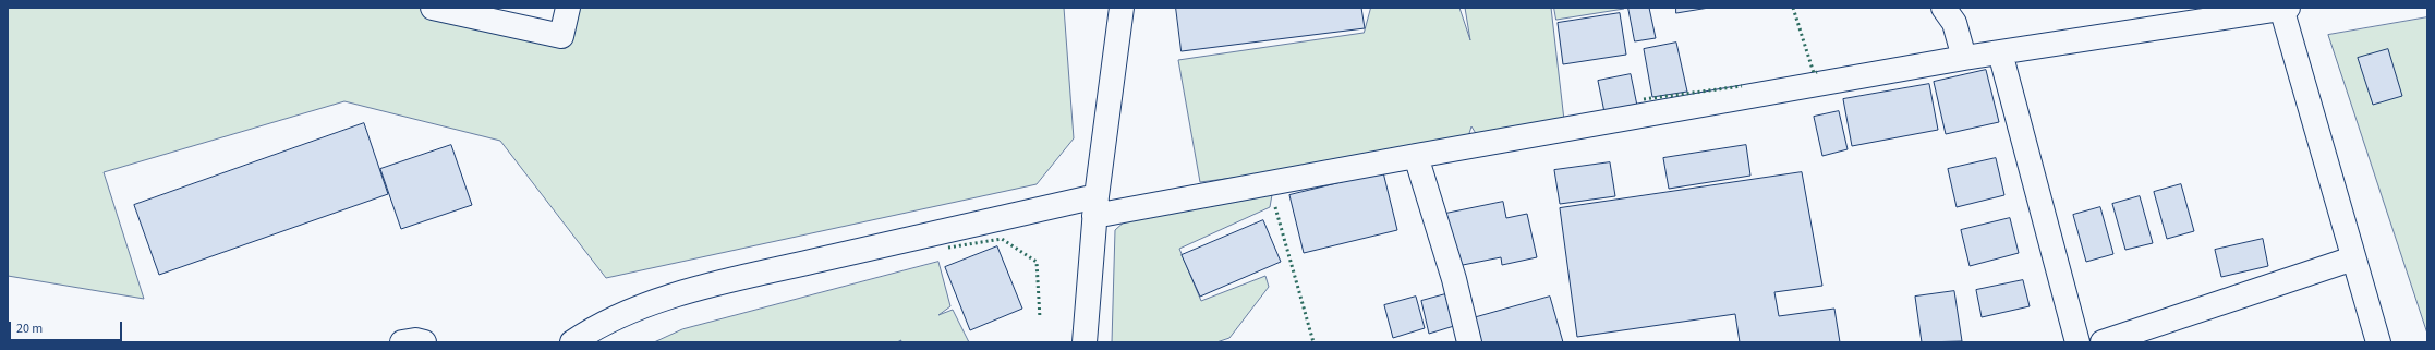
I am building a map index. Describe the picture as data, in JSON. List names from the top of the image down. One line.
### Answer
{"scale_bar":"20 m"}
